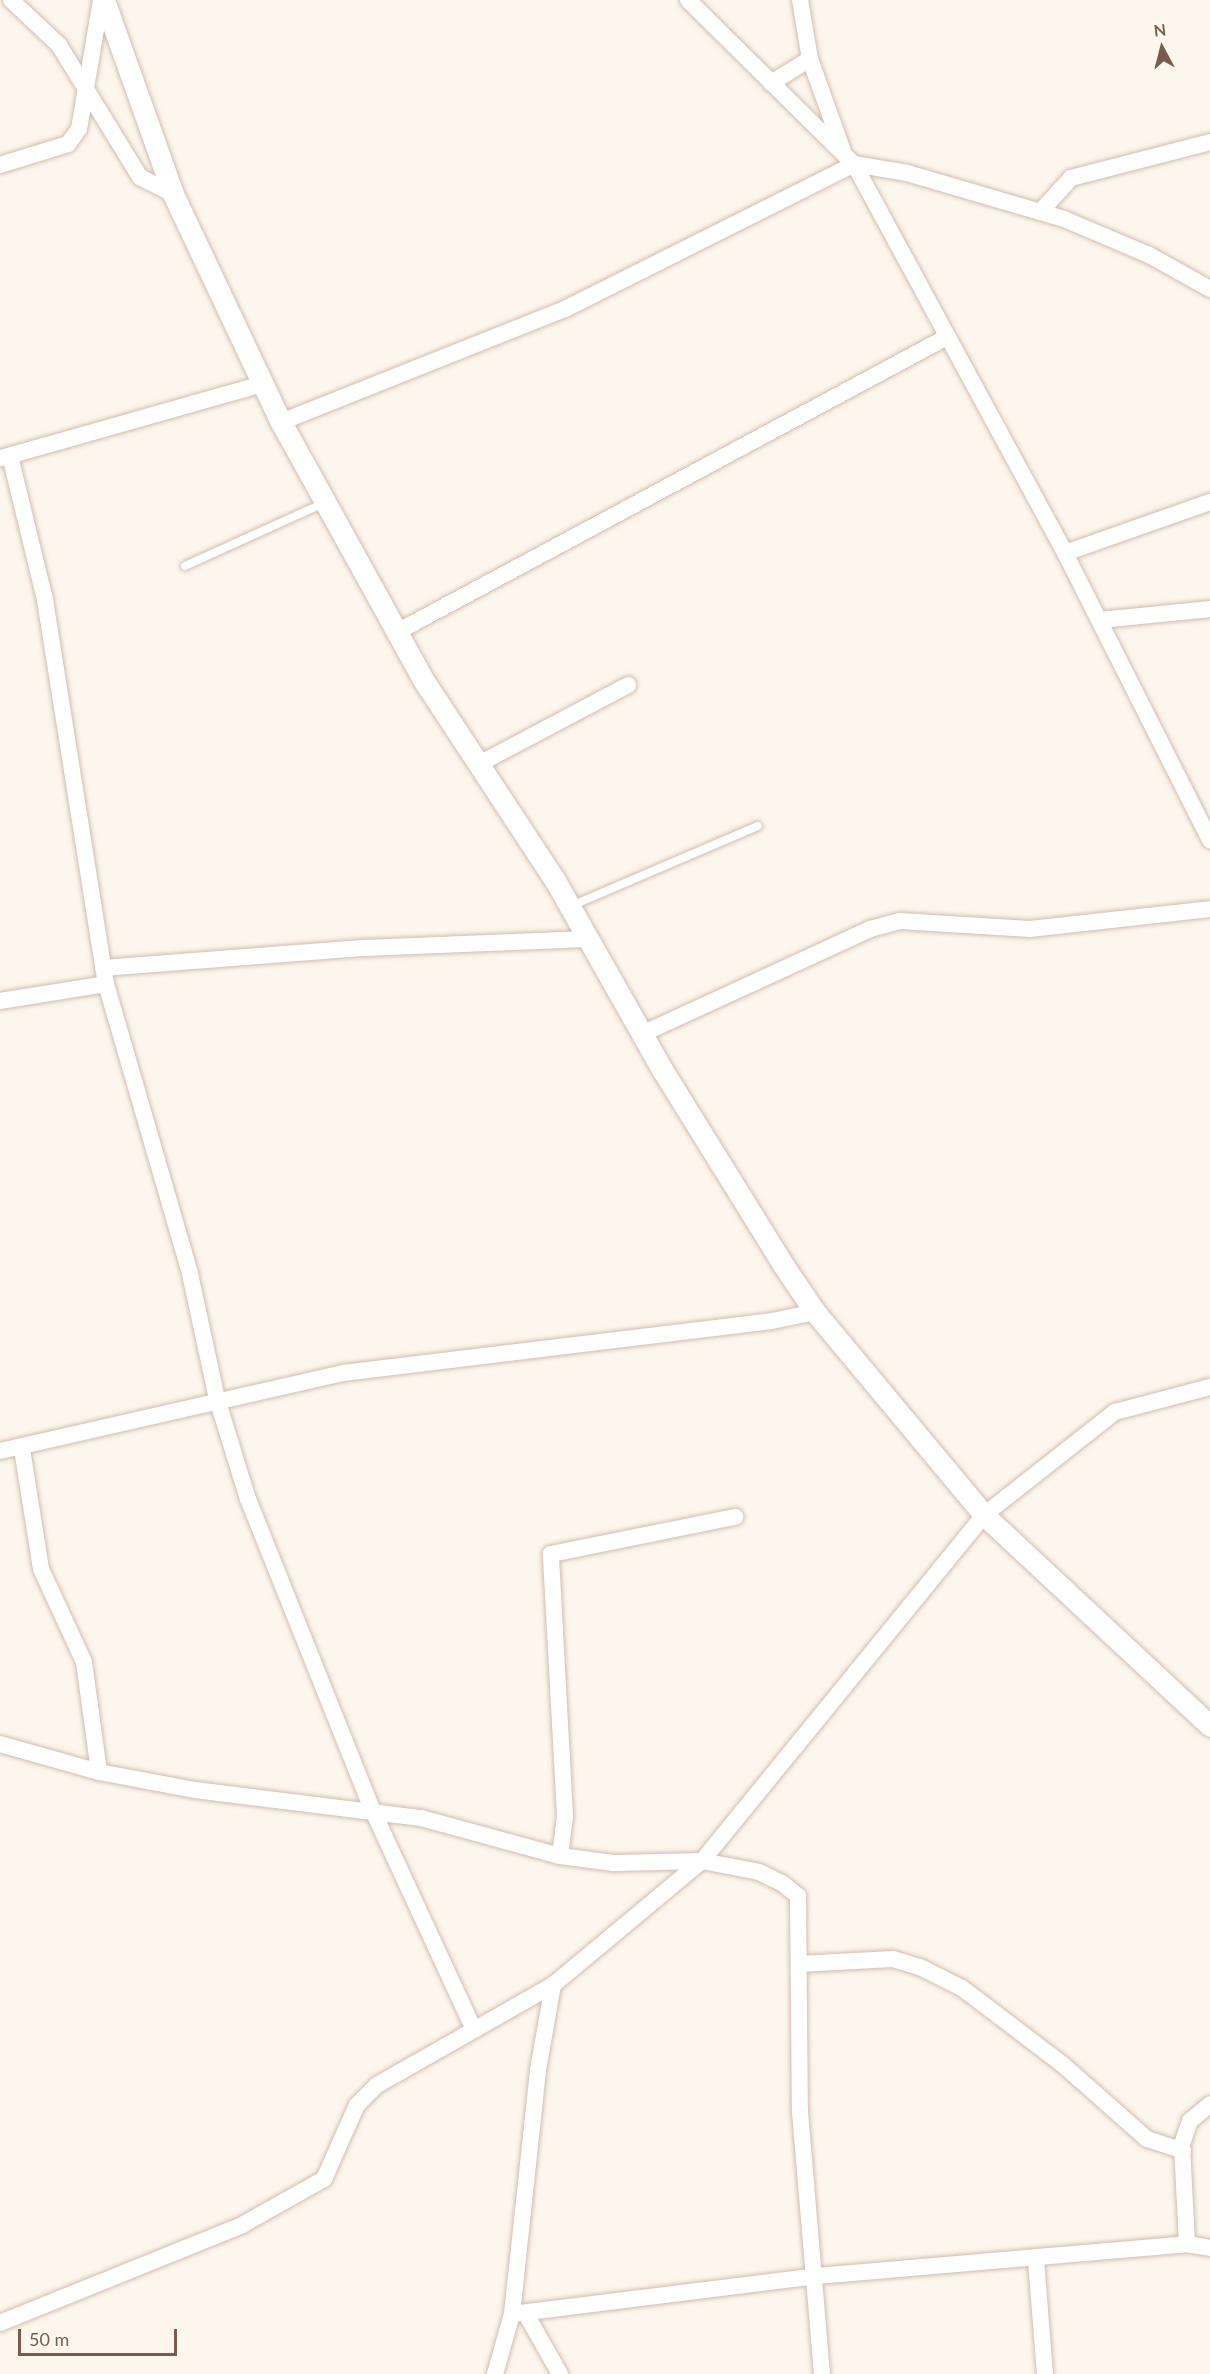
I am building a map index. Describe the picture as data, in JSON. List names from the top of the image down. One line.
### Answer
{"scale_bar":"50 m","north":"top"}
